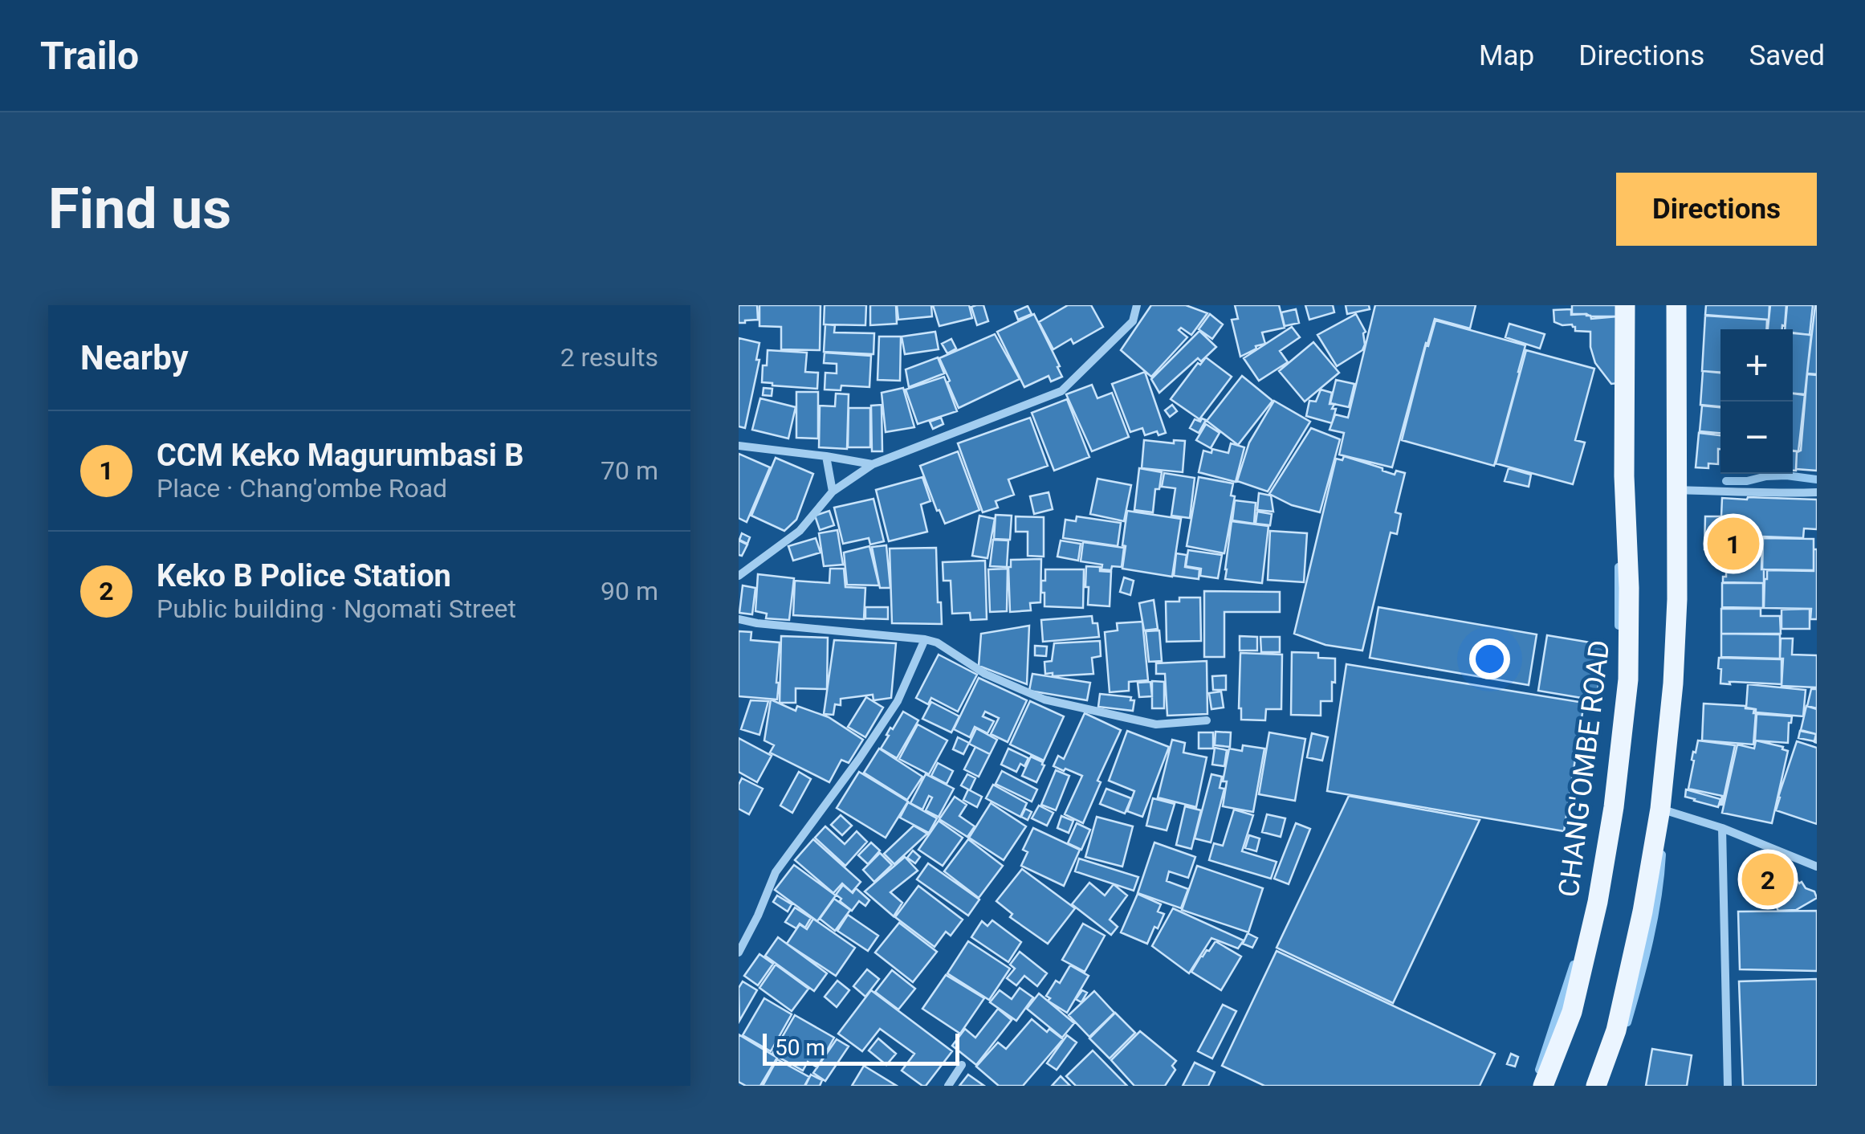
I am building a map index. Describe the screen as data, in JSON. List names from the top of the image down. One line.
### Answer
{"streets":{"main road":["CHANG'OMBE ROAD"]},"scale_bar":"50 m","page":{"header":"Trailo","nav":["Map","Directions","Saved"],"buttons":"Directions","title":"Find us","heading":["Nearby","2 results"],"map_buttons":["+","−"],"list":[{"mark":"1","name":"CCM Keko Magurumbasi B","note":"Place · Chang'ombe Road","value":"70 m"},{"mark":"2","name":"Keko B Police Station","note":"Public building · Ngomati Street","value":"90 m"}],"pins":["1","2"],"scale":"50 m"}}
